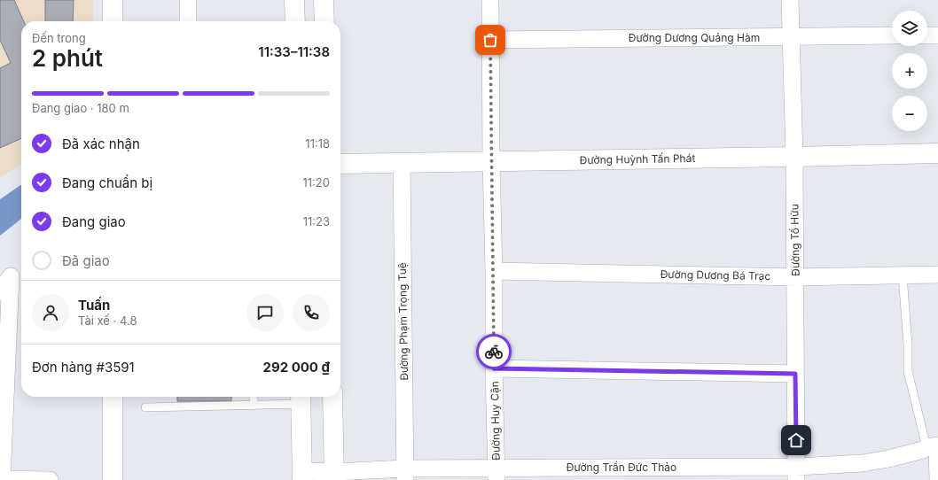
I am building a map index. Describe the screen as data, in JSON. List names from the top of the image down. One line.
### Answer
{"streets":{"street":["Đường Dương Quảng Hàm","Đường Huỳnh Tấn Phát","Đường Tố Hữu","Đường Dương Bá Trạc","Đường Phạm Trọng Tuệ","Đường Huy Cận","Đường Trần Đức Thảo"]},"crossings":[["Đường Dương Quảng Hàm","Đường Tố Hữu"],["Đường Dương Quảng Hàm","Đường Huy Cận"],["Đường Huỳnh Tấn Phát","Đường Tố Hữu"],["Đường Huỳnh Tấn Phát","Đường Phạm Trọng Tuệ"],["Đường Huỳnh Tấn Phát","Đường Huy Cận"],["Đường Tố Hữu","Đường Dương Bá Trạc"],["Đường Tố Hữu","Đường Trần Đức Thảo"],["Đường Dương Bá Trạc","Đường Huy Cận"],["Đường Phạm Trọng Tuệ","Đường Trần Đức Thảo"],["Đường Huy Cận","Đường Trần Đức Thảo"]],"page":{"map_buttons":["+","−"],"heading":["2 phút","Đến trong","11:33–11:38"],"panel":["Tuấn","Tài xế · 4.8","Đơn hàng #3591","292 000 ₫"],"bar":"Đang giao · 180 m","list":[["Đã xác nhận","11:18"],["Đang chuẩn bị","11:20"],["Đang giao","11:23"],"Đã giao"]}}
